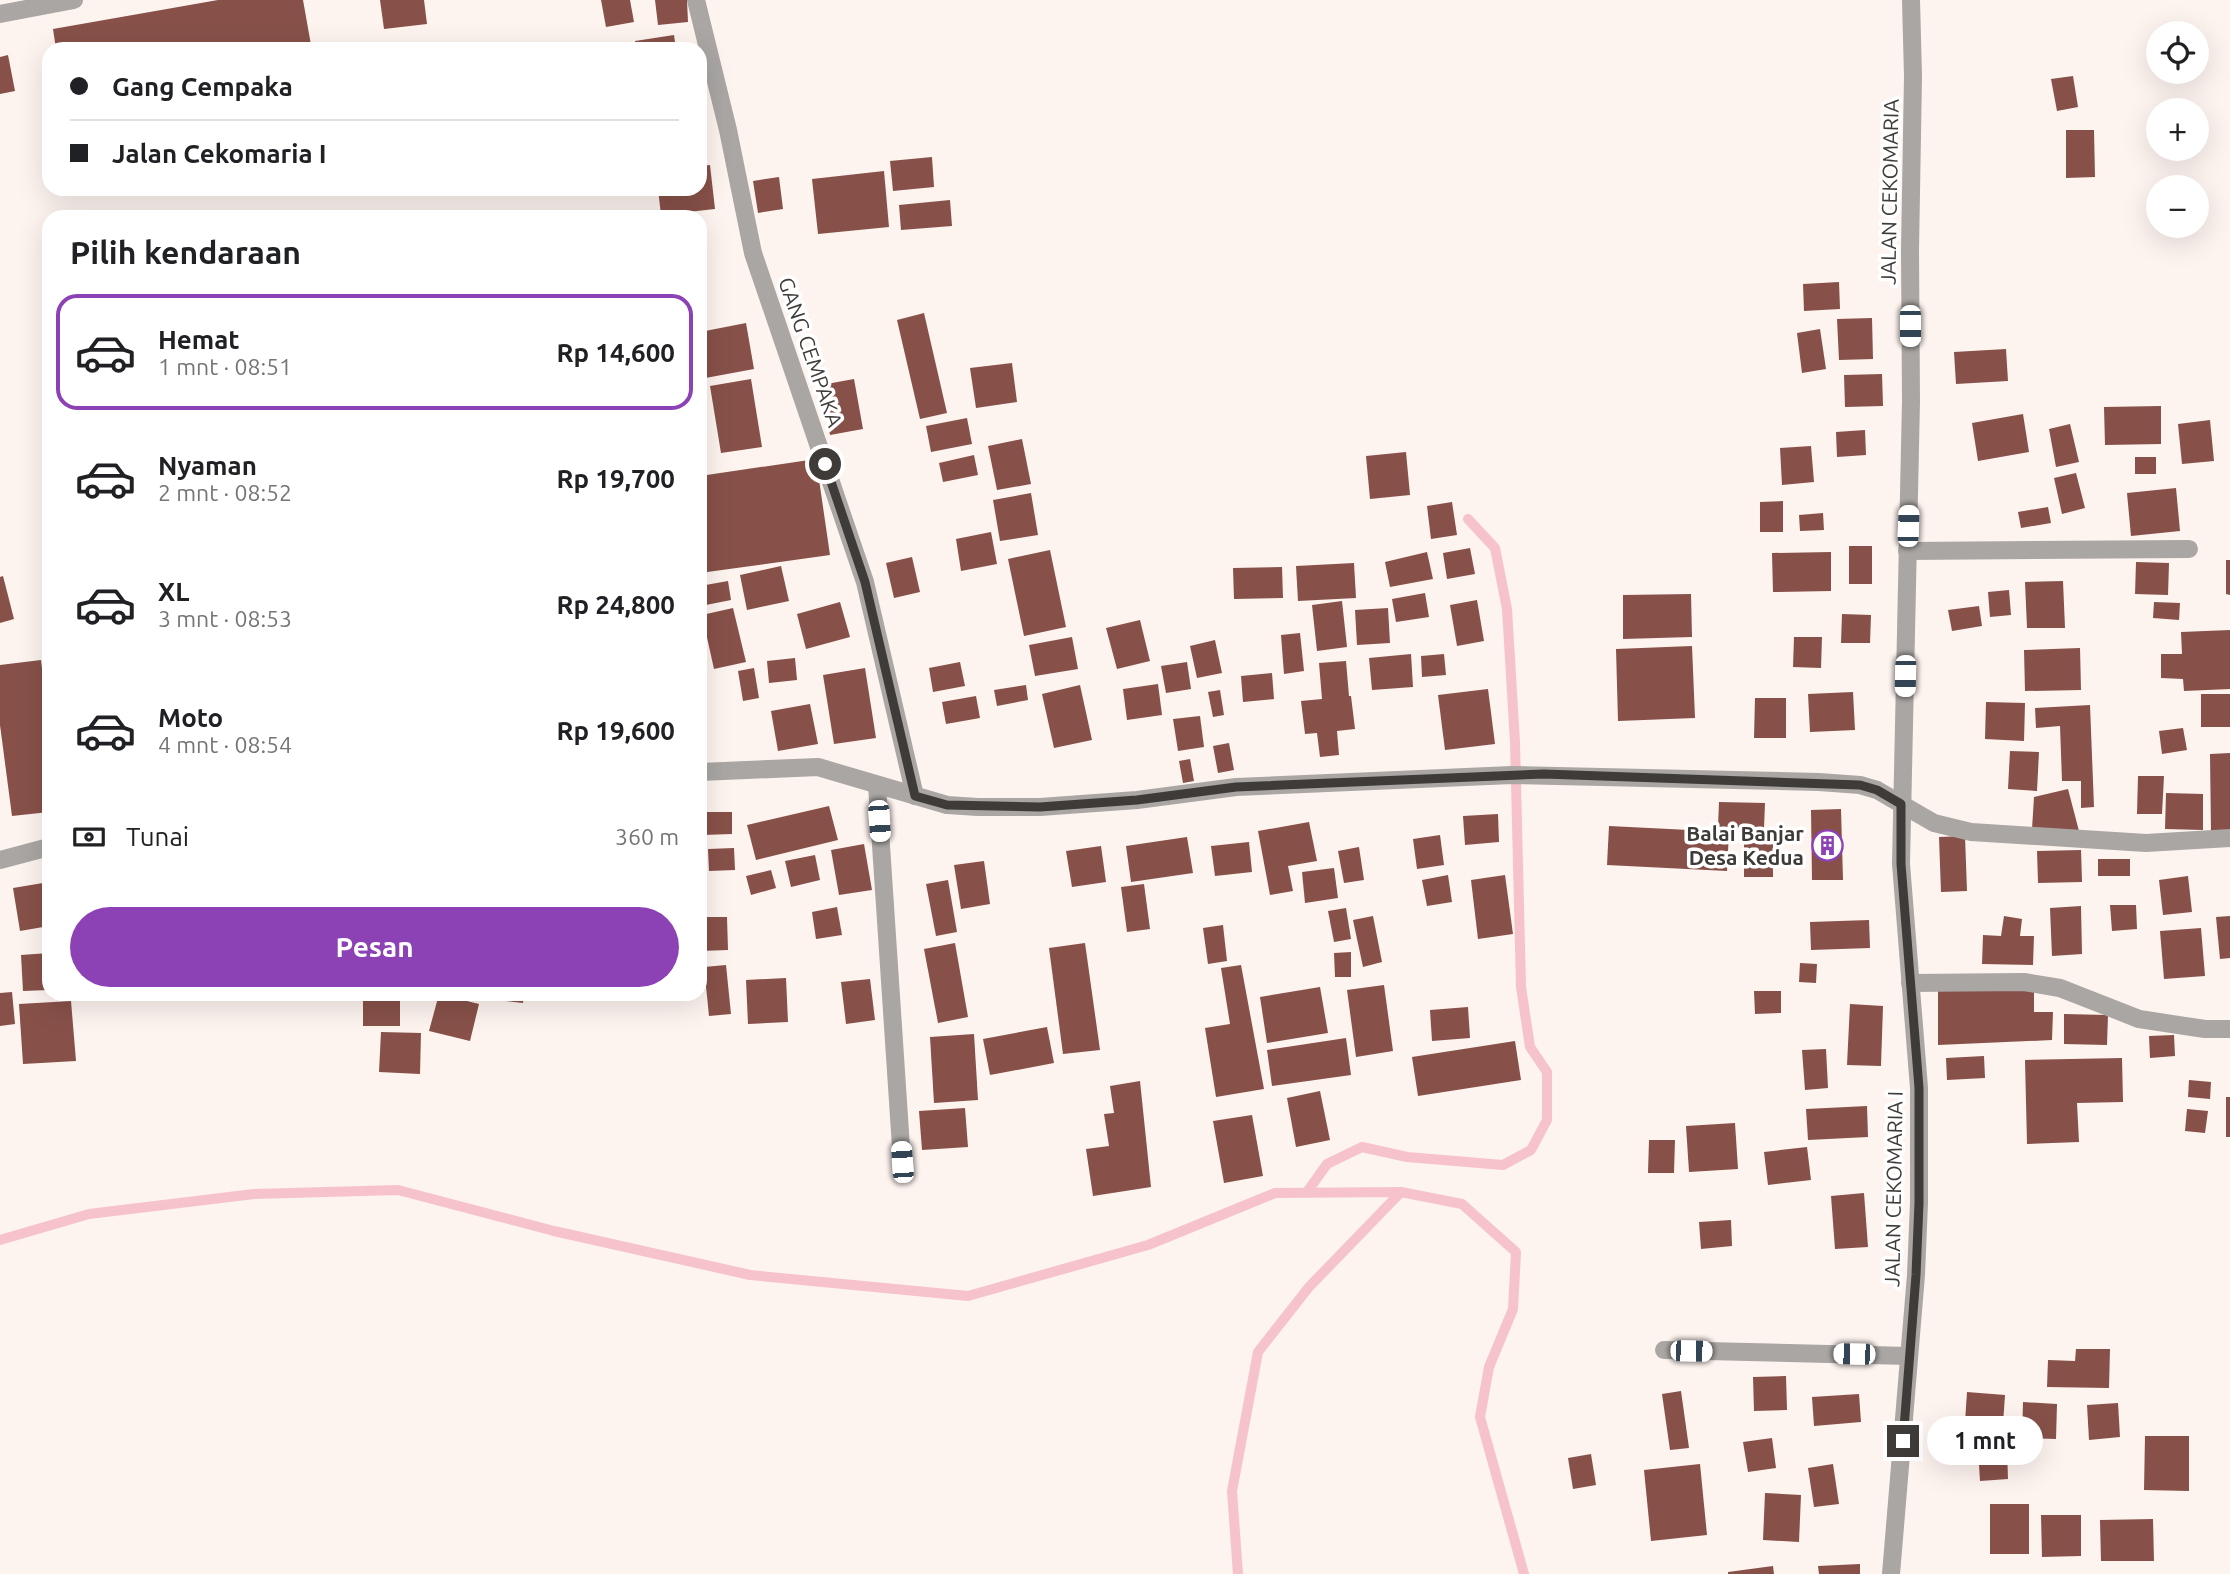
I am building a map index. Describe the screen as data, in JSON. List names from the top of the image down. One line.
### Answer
{"streets":{"street":["JALAN CEKOMARIA","GANG CEMPAKA","JALAN CEKOMARIA I"]},"crossings":[["JALAN CEKOMARIA","JALAN CEKOMARIA I"]],"places":{"building":["Balai Banjar Desa Kedua"]},"page":{"map_buttons":["+","−"],"banner":["Gang Cempaka","Jalan Cekomaria I"],"heading":"Pilih kendaraan","list":[{"name":"Hemat","note":"1 mnt · 08:51","value":"Rp 14,600"},{"name":"Nyaman","note":"2 mnt · 08:52","value":"Rp 19,700"},{"name":"XL","note":"3 mnt · 08:53","value":"Rp 24,800"},{"name":"Moto","note":"4 mnt · 08:54","value":"Rp 19,600"}],"pay":["Tunai","360 m"],"buttons":"Pesan","bubble":"1 mnt"}}
